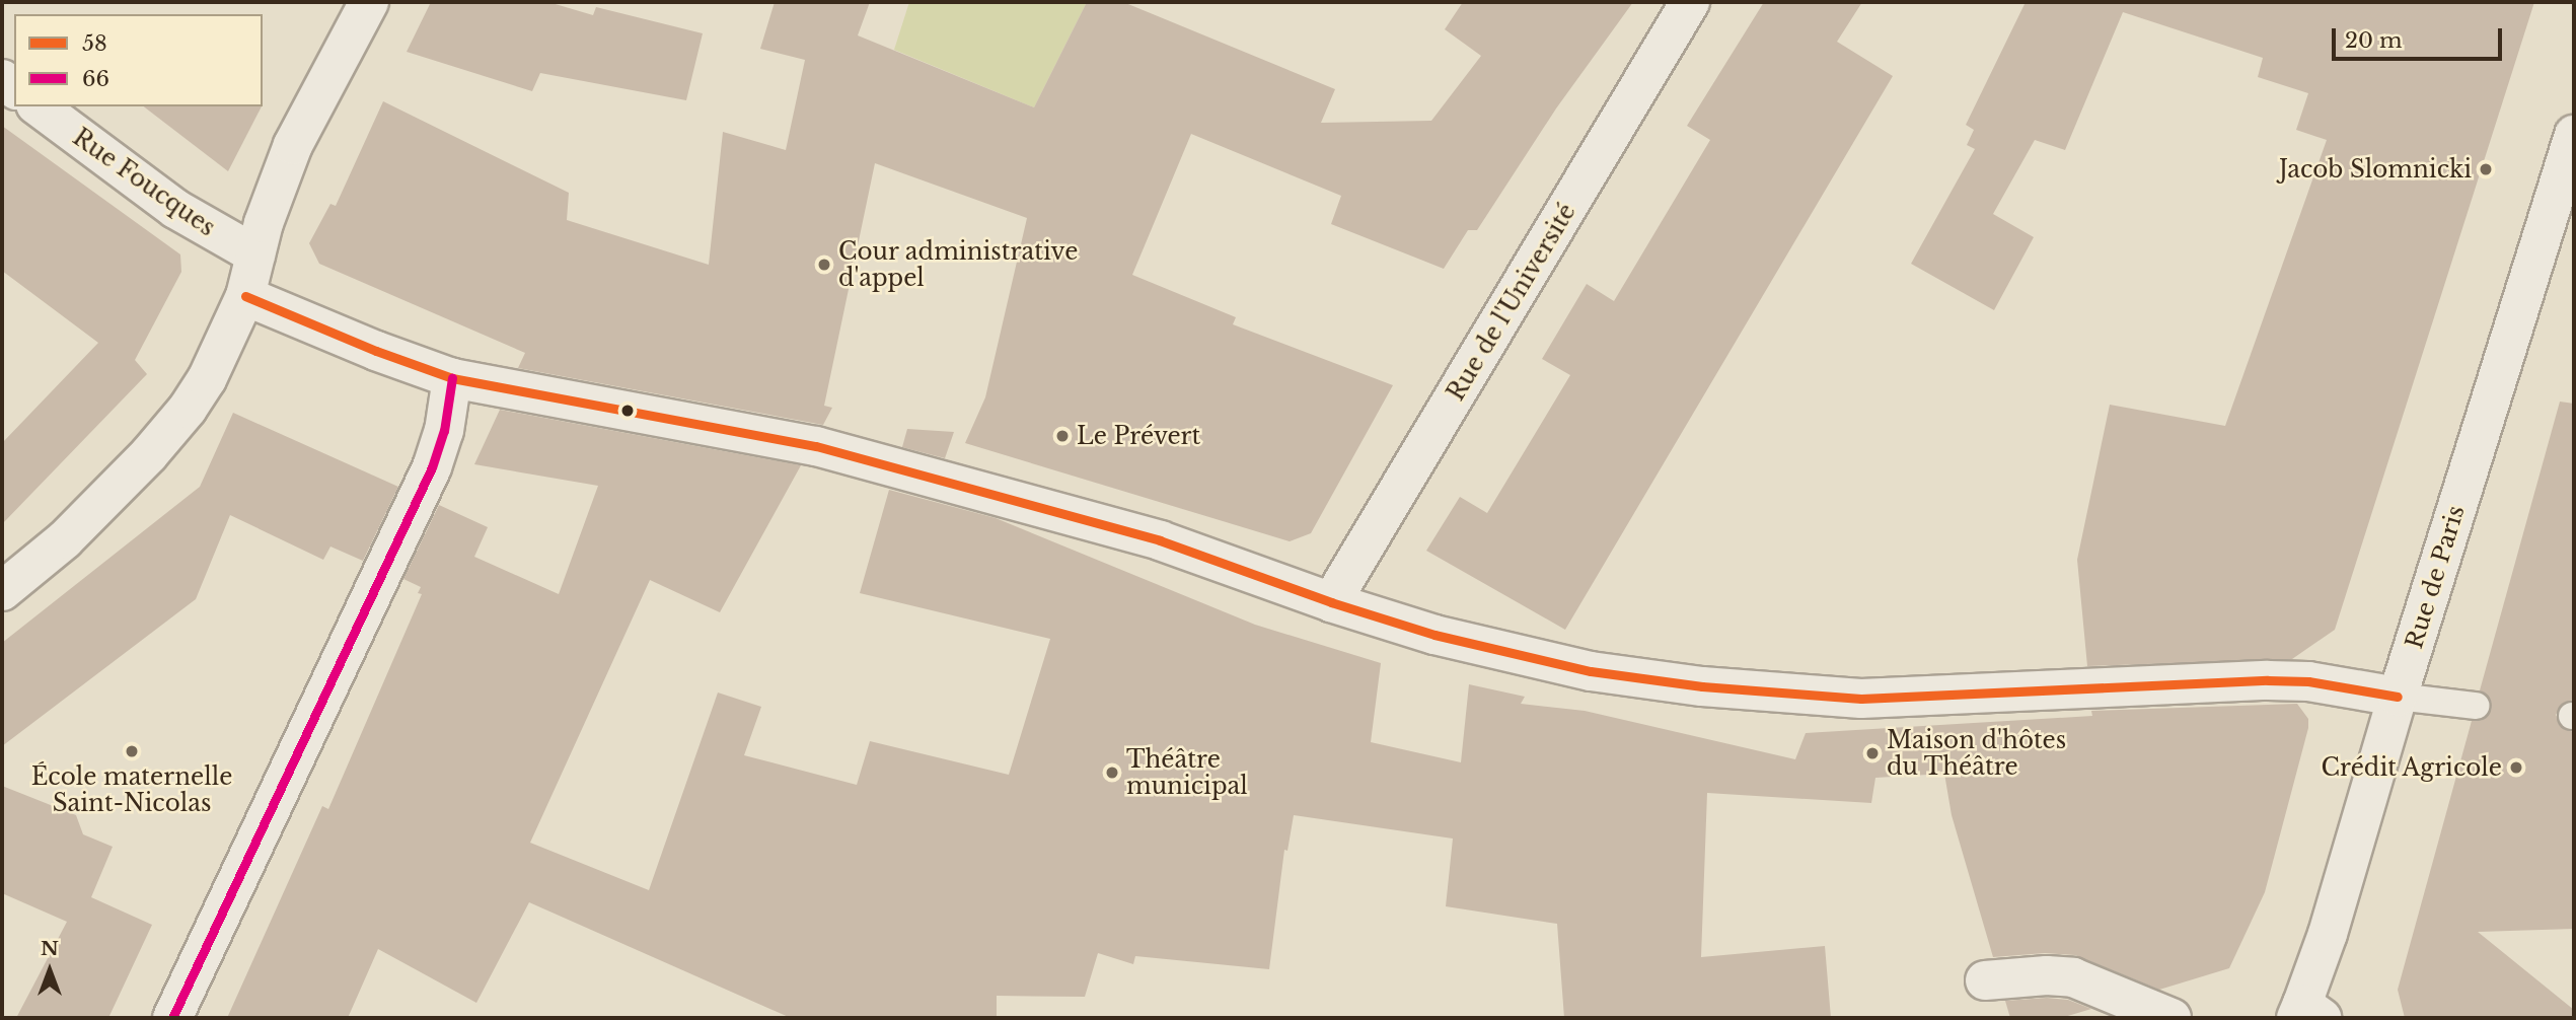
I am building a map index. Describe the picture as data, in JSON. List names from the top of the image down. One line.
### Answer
{"streets":{"street":["Rue Foucques","Rue de l'Université","Rue de Paris"]},"places":["Jacob Slomnicki","Cour administrative d'appel","Le Prévert","École maternelle Saint-Nicolas","Maison d'hôtes du Théâtre","Crédit Agricole","Théâtre municipal"],"lines":["transit line 58","transit line 66"],"legend":["58","66"],"scale_bar":"20 m","north":"top"}
